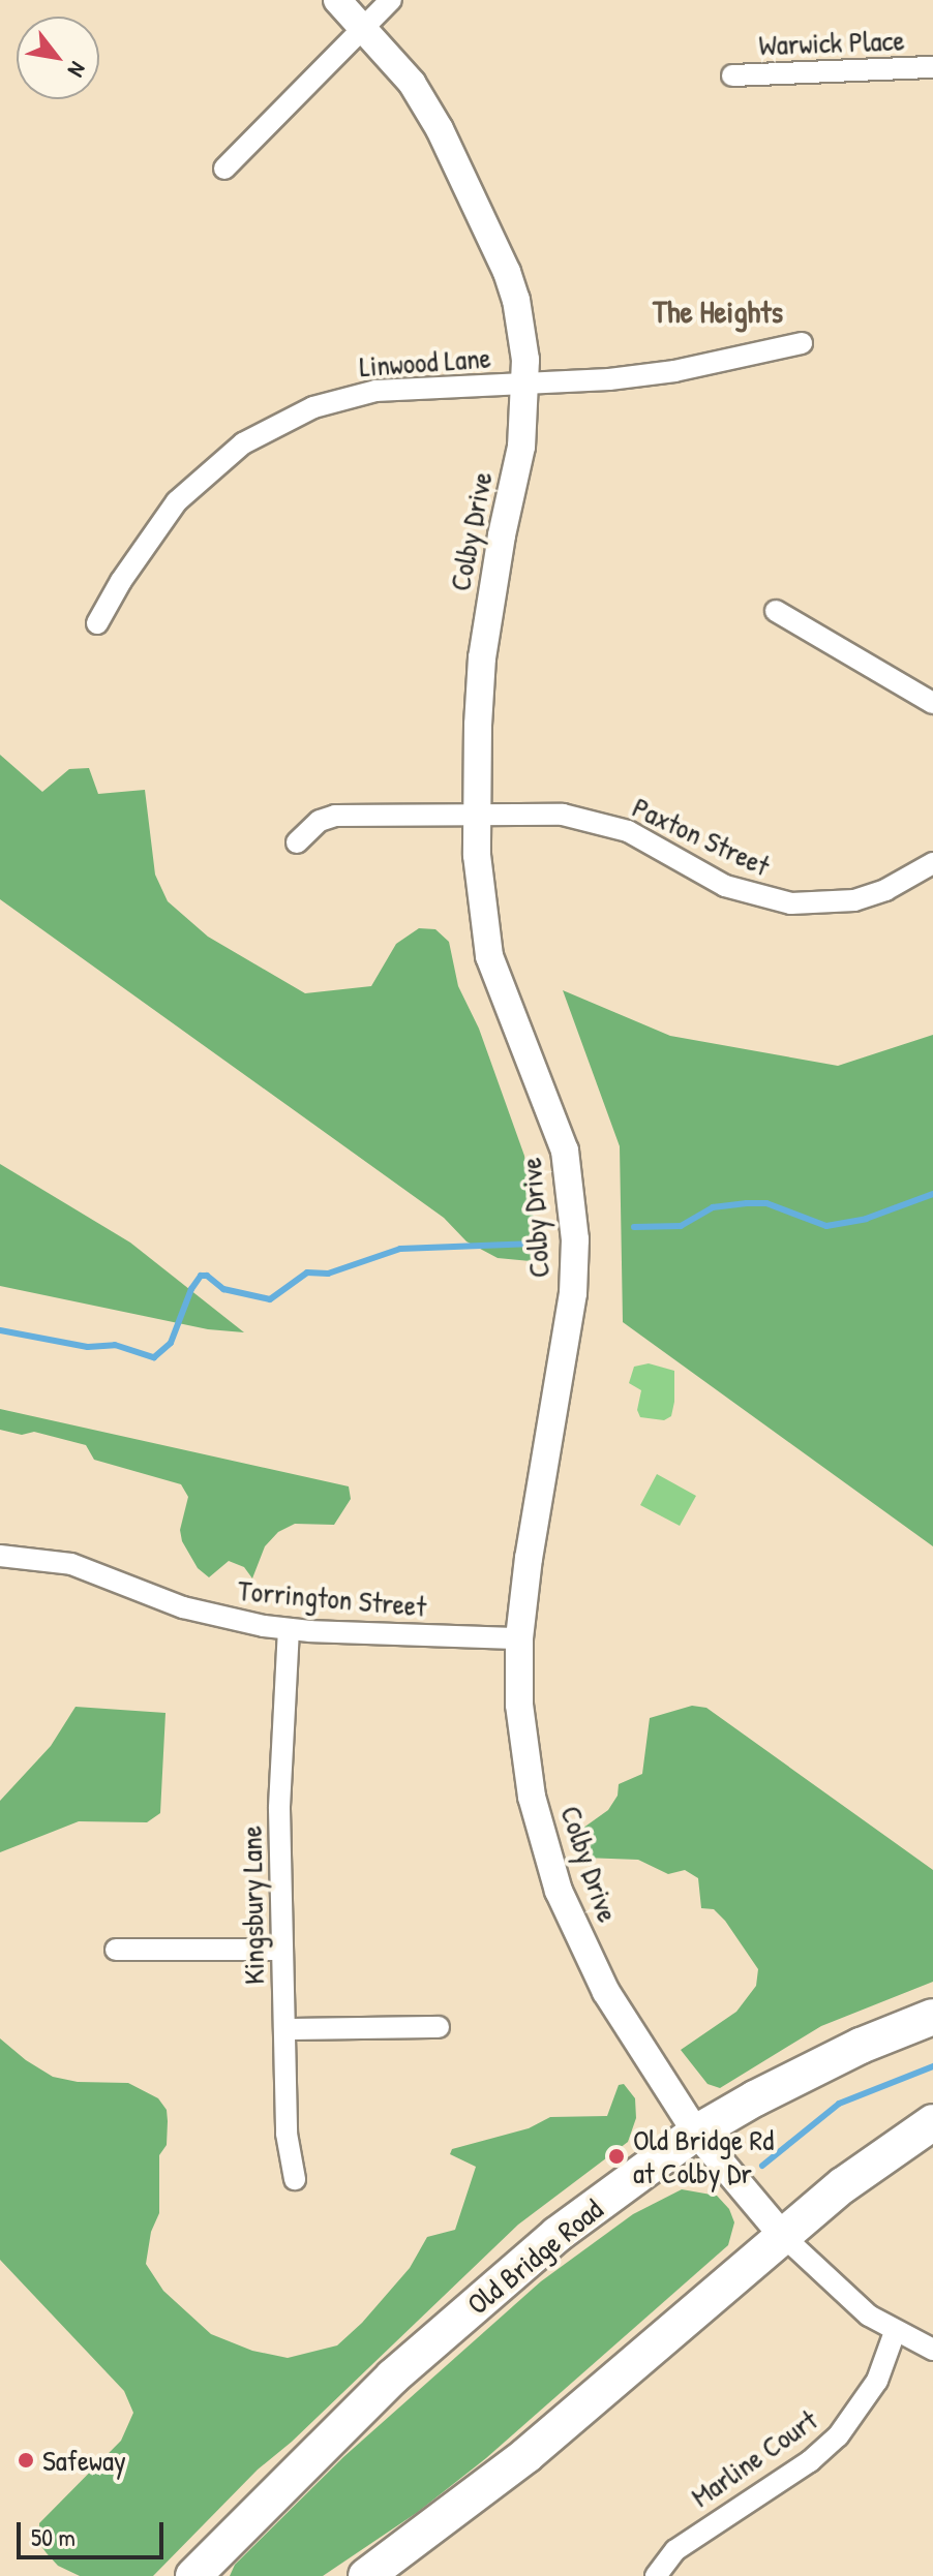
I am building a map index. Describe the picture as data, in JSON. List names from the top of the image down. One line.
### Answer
{"streets":{"main road":["Old Bridge Road"],"street":["Warwick Place","Linwood Lane","Colby Drive","Paxton Street","Torrington Street","Kingsbury Lane","Marline Court"]},"crossings":[["Linwood Lane","Colby Drive"],["Colby Drive","Paxton Street"],["Colby Drive","Torrington Street"],["Colby Drive","Old Bridge Road"],["Colby Drive","Marline Court"],["Torrington Street","Kingsbury Lane"]],"districts":["The Heights"],"places":["Old Bridge Rd at Colby Dr","Safeway"],"scale_bar":"50 m","north":"bottom right"}
